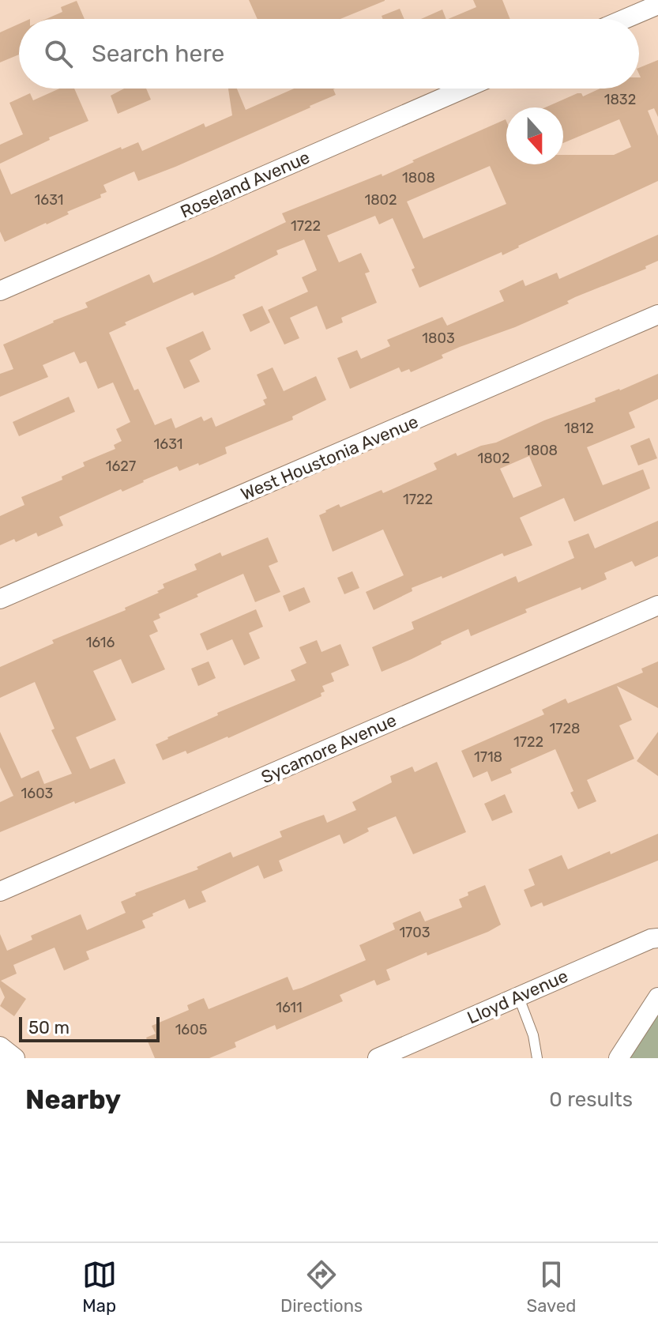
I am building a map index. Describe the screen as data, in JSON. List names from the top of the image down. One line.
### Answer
{"streets":{"street":["Roseland Avenue","West Houstonia Avenue","Sycamore Avenue","Lloyd Avenue"]},"house_numbers":["1832","1808","1631","1802","1722","1803","1812","1631","1808","1802","1627","1722","1616","1728","1722","1718","1603","1703","1611","1605"],"scale_bar":"50 m","north":"bottom","page":{"search":"Search here","scale":"50 m","heading":["Nearby","0 results"],"nav":["Map","Directions","Saved"]}}
